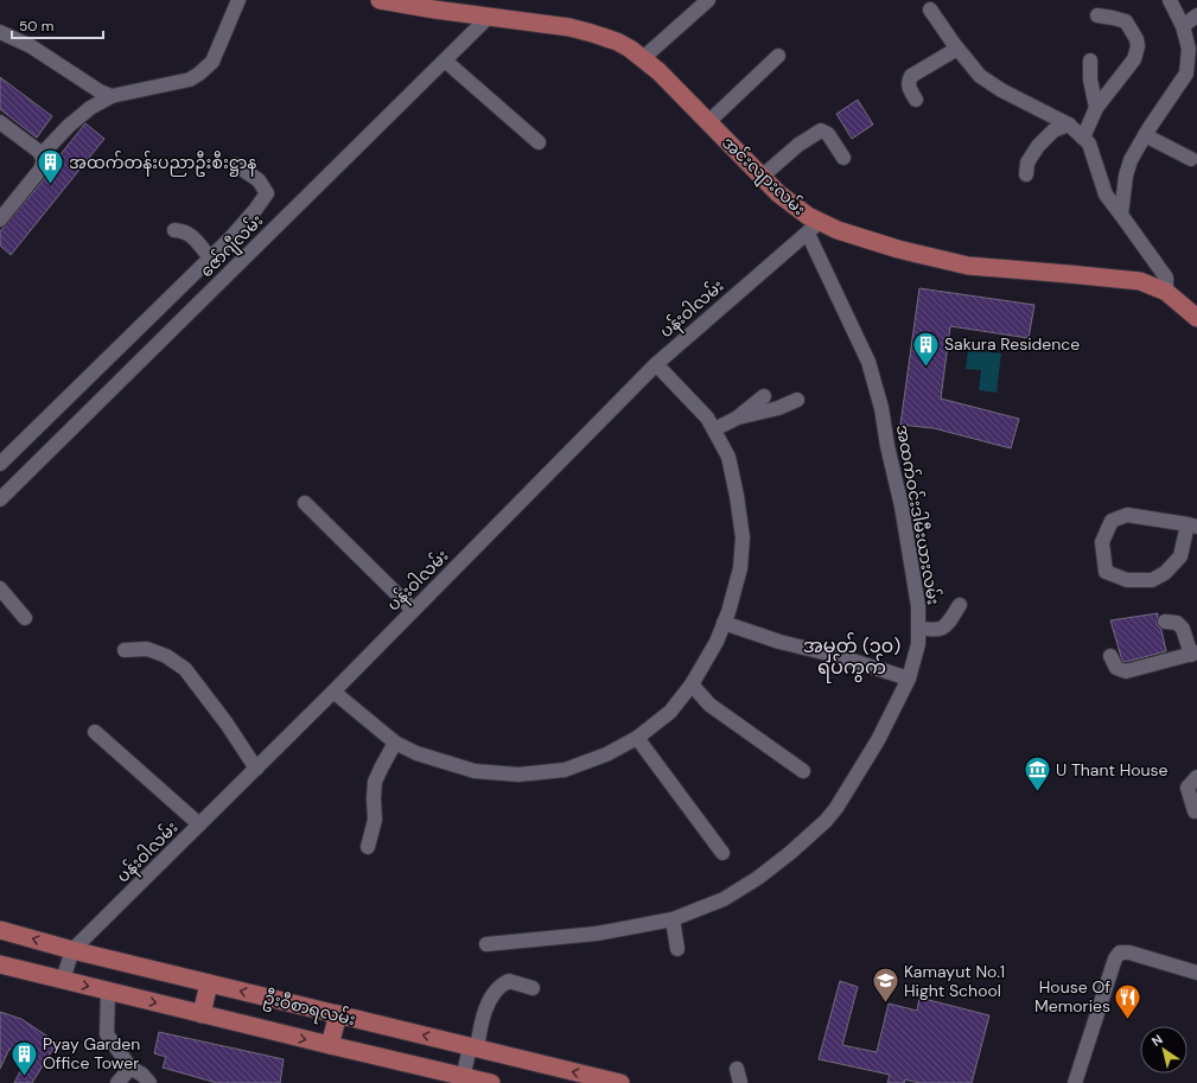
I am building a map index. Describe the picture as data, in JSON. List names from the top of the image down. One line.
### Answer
{"streets":{"main road":["အင်းလျားလမ်း","ဦးဝီစာရလမ်း"],"street":["ဇော်ဂျီလမ်း","ပန်းဝါလမ်း","အထက်ဝင်းဒါမီးယားလမ်း"]},"crossings":[["အင်းလျားလမ်း","ဇော်ဂျီလမ်း"],["အင်းလျားလမ်း","ပန်းဝါလမ်း"],["အင်းလျားလမ်း","အထက်ဝင်းဒါမီးယားလမ်း"],["ပန်းဝါလမ်း","အထက်ဝင်းဒါမီးယားလမ်း"],["ပန်းဝါလမ်း","ဦးဝီစာရလမ်း"]],"districts":["အမှတ် (၁၀) ရပ်ကွက်"],"places":{"building":["အထက်တန်းပညာဦးစီးဋ္ဌာန","Sakura Residence","Pyay Garden Office Tower"],"museum":["U Thant House"],"school or university":["Kamayut No.1 Hight School"],"restaurant":["House Of Memories"]},"scale_bar":"50 m","north":"top left"}
